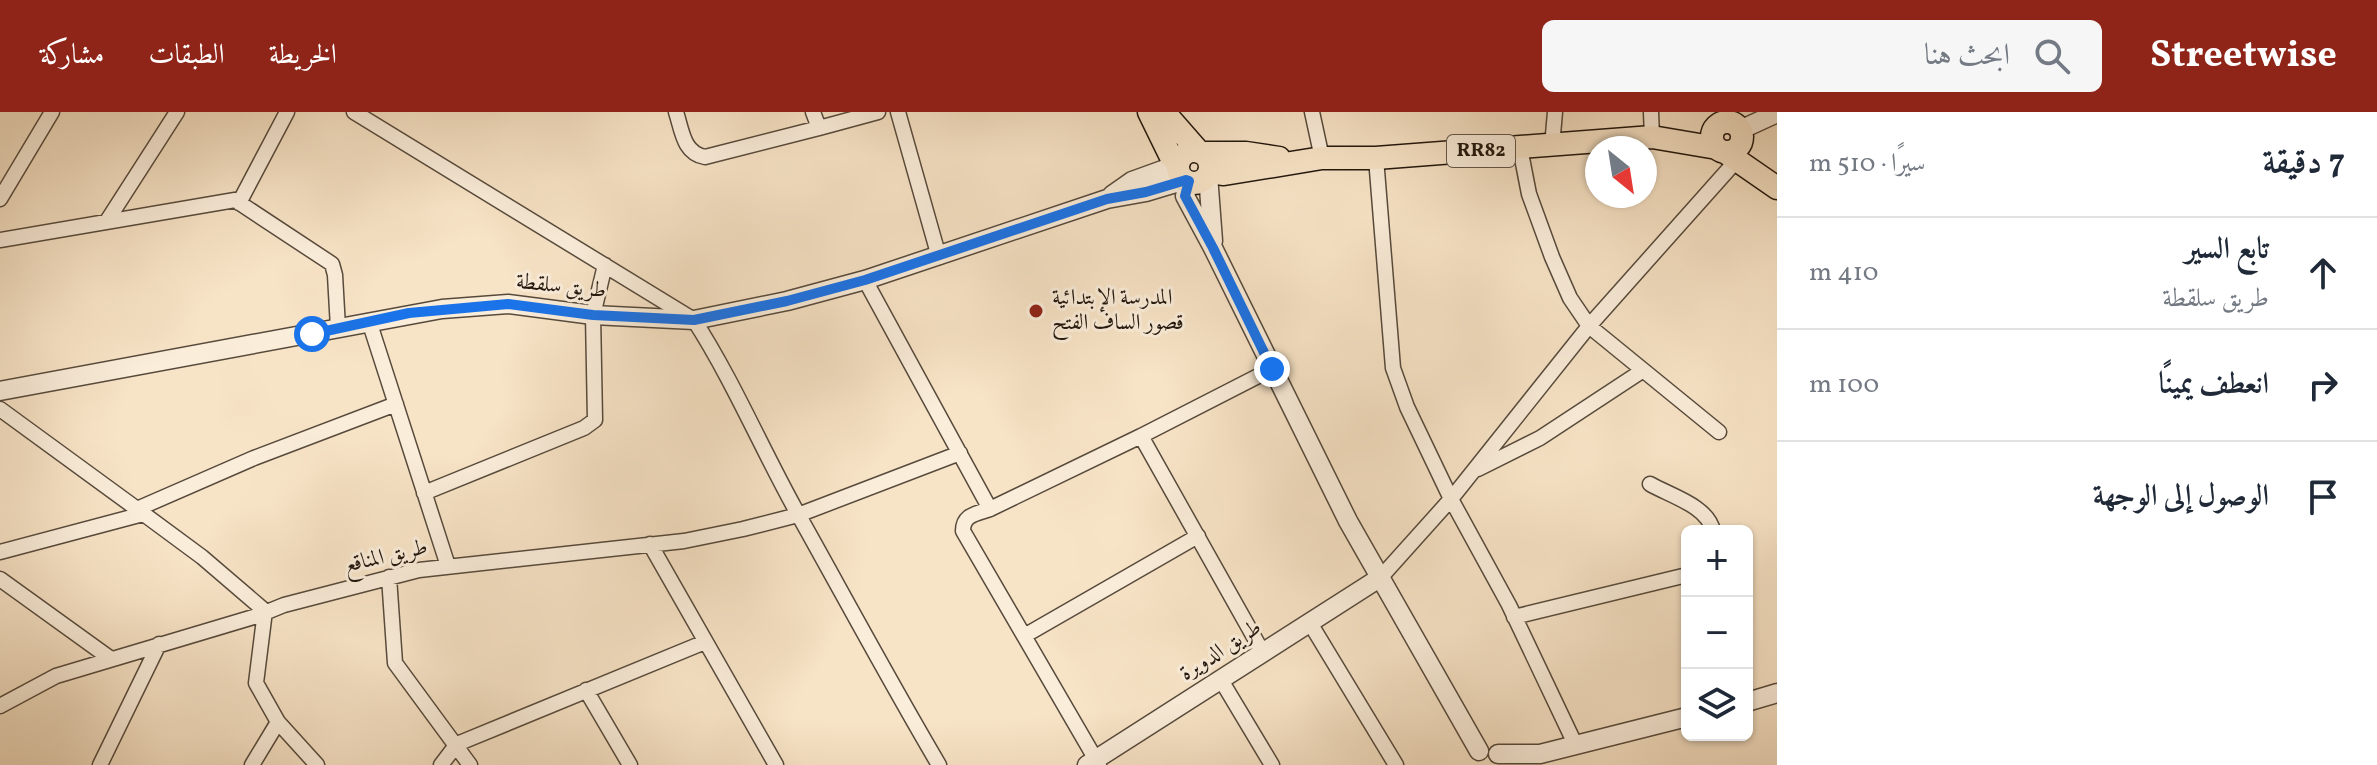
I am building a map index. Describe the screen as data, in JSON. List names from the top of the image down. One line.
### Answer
{"streets":{"main road":["RR82"],"street":["طريق سلقطة","طريق المناقع","طريق الدويرة"]},"crossings":[["RR82","طريق سلقطة"]],"places":["المدرسة الإبتدائية قصور الساف الفتح"],"north":"bottom right","page":{"header":"Streetwise","search":"ابحث هنا","nav":["الخريطة","الطبقات","مشاركة"],"heading":["7 دقيقة","سيرًا · 510 m"],"list":[["تابع السير","طريق سلقطة","410 m"],["انعطف يمينًا","100 m"],"الوصول إلى الوجهة"],"map_buttons":["+","−"]}}
